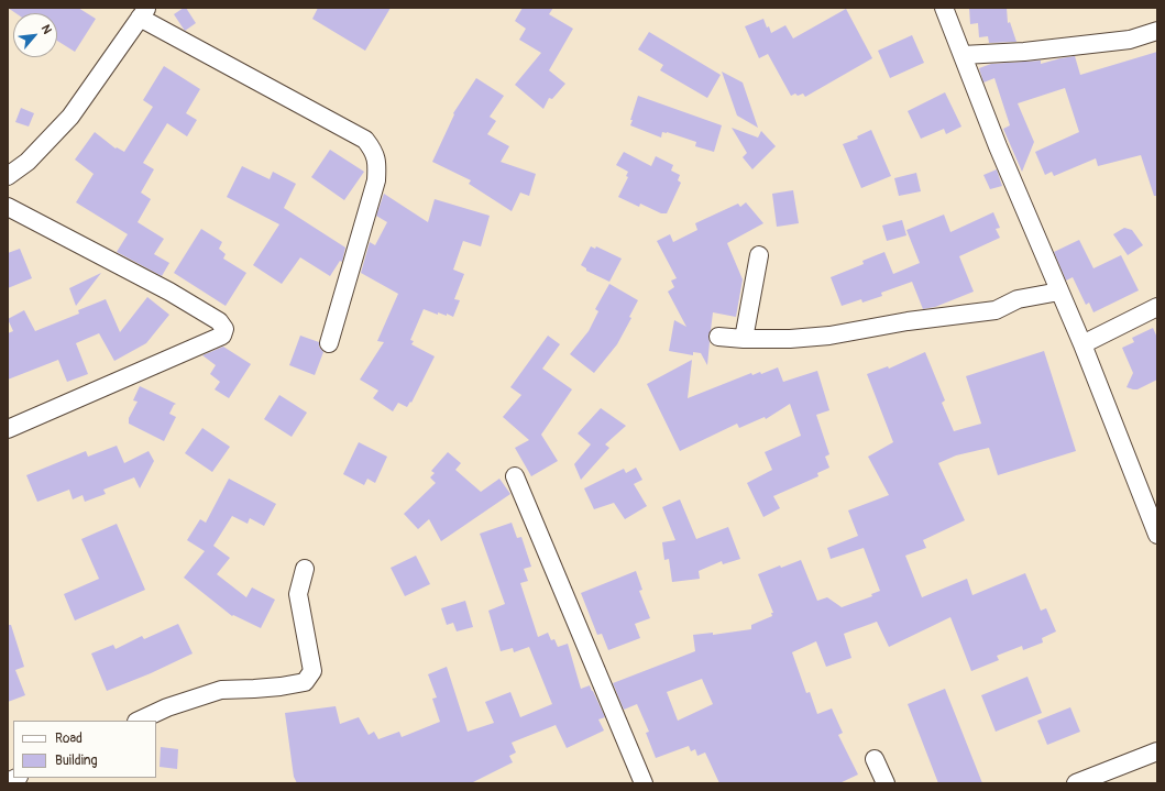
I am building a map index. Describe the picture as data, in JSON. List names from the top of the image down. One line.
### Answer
{"legend":["Road","Building"],"north":"top right"}
